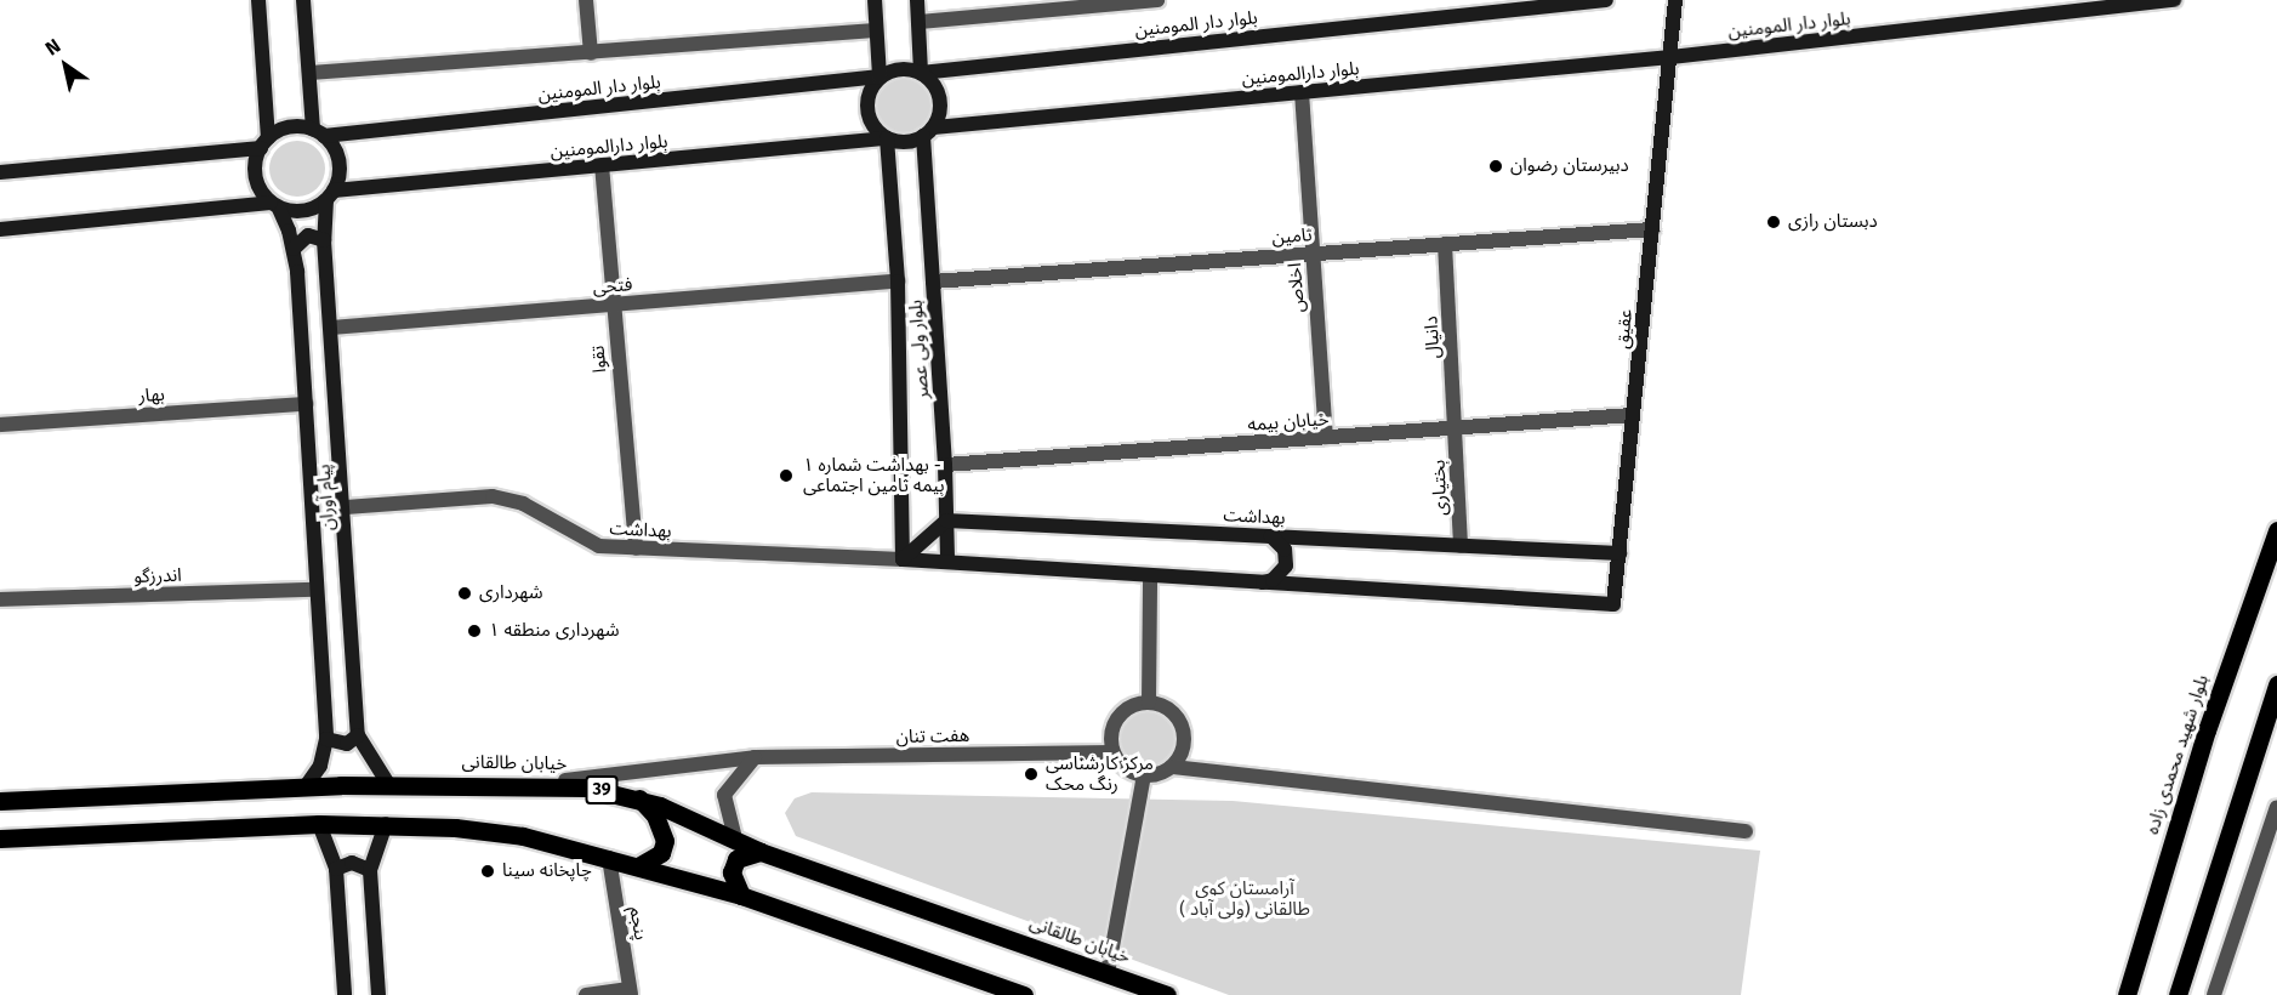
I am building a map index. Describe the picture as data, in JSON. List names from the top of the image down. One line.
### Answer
{"streets":{"main road":["بلوار شهید محمدی زاده","خیابان طالقانی","39"],"street":["بلوار دار المومنین","بلوار دارالمومنین","تامین","فتحی","اخلاص","عقیق","دانیال","بلوار ولی عصر","تقوا","بهار","خیابان بیمه","بختیاری","پیام آوران","بهداشت","اندرزگو","هفت تنان","پنجم"]},"crossings":[["بلوار دار المومنین","بلوار دارالمومنین"],["بلوار دار المومنین","عقیق"],["بلوار دار المومنین","بلوار ولی عصر"],["بلوار دار المومنین","پیام آوران"],["بلوار دارالمومنین","اخلاص"],["بلوار دارالمومنین","عقیق"],["بلوار دارالمومنین","بلوار ولی عصر"],["بلوار دارالمومنین","تقوا"],["بلوار دارالمومنین","پیام آوران"],["تامین","اخلاص"],["تامین","عقیق"],["تامین","دانیال"],["تامین","بلوار ولی عصر"],["فتحی","بلوار ولی عصر"],["فتحی","تقوا"],["فتحی","پیام آوران"],["اخلاص","خیابان بیمه"],["عقیق","خیابان بیمه"],["عقیق","بهداشت"],["دانیال","خیابان بیمه"],["دانیال","بختیاری"],["بلوار ولی عصر","خیابان بیمه"],["بلوار ولی عصر","بهداشت"],["تقوا","بهداشت"],["بهار","پیام آوران"],["خیابان بیمه","بختیاری"],["بختیاری","بهداشت"],["پیام آوران","بهداشت"],["پیام آوران","اندرزگو"],["پیام آوران","خیابان طالقانی"],["هفت تنان","خیابان طالقانی"]],"parks":["آرامستان کوی طالقانی (ولی آباد )"],"places":["دبیرستان رضوان","دبستان رازی","بهداشت شماره ۱ - بیمه تامین اجتماعی","شهرداری","شهرداری منطقه ۱","مرکز کارشناسی رنگ محک","چاپخانه سینا"],"north":"top left"}
